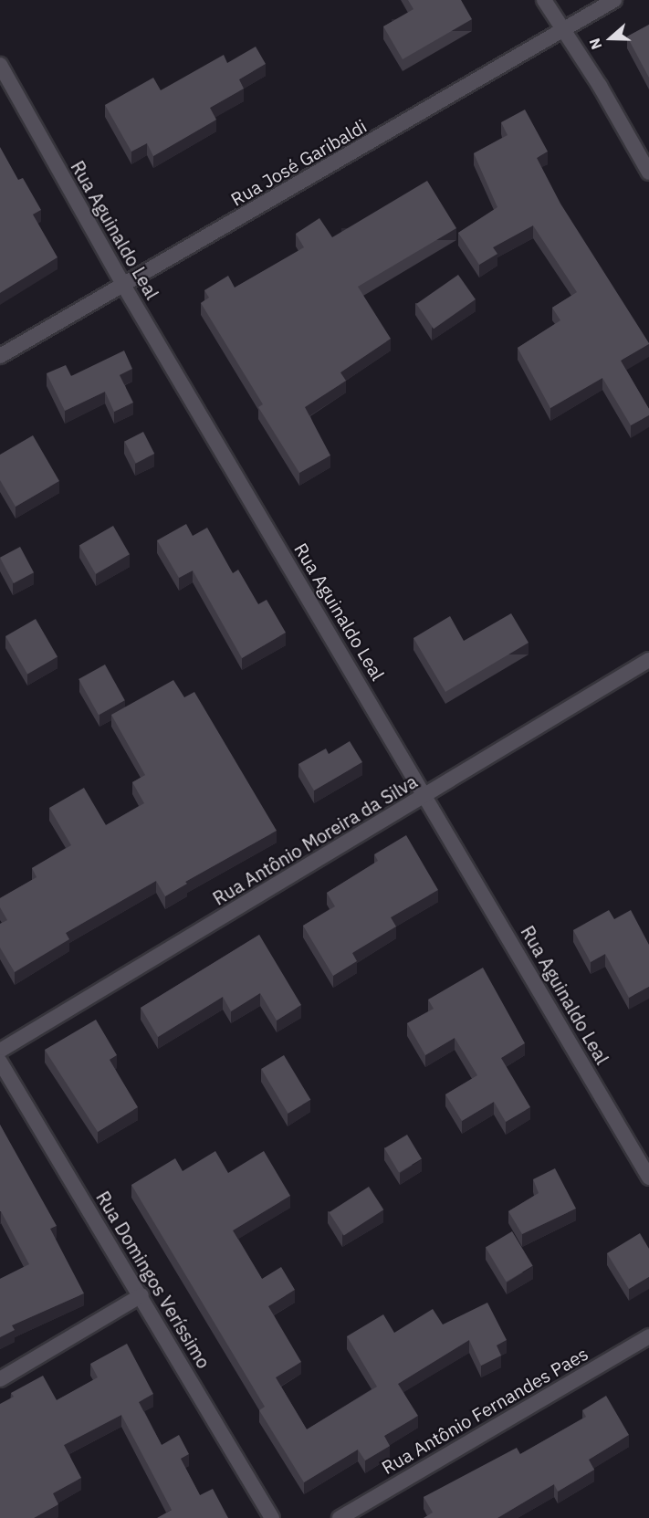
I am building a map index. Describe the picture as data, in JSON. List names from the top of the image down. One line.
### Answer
{"streets":{"street":["Rua José Garibaldi","Rua Aguinaldo Leal","Rua Antônio Moreira da Silva","Rua Domingos Veríssimo","Rua Antônio Fernandes Paes"]},"crossings":[["Rua José Garibaldi","Rua Aguinaldo Leal"],["Rua Aguinaldo Leal","Rua Antônio Moreira da Silva"]],"north":"left"}
